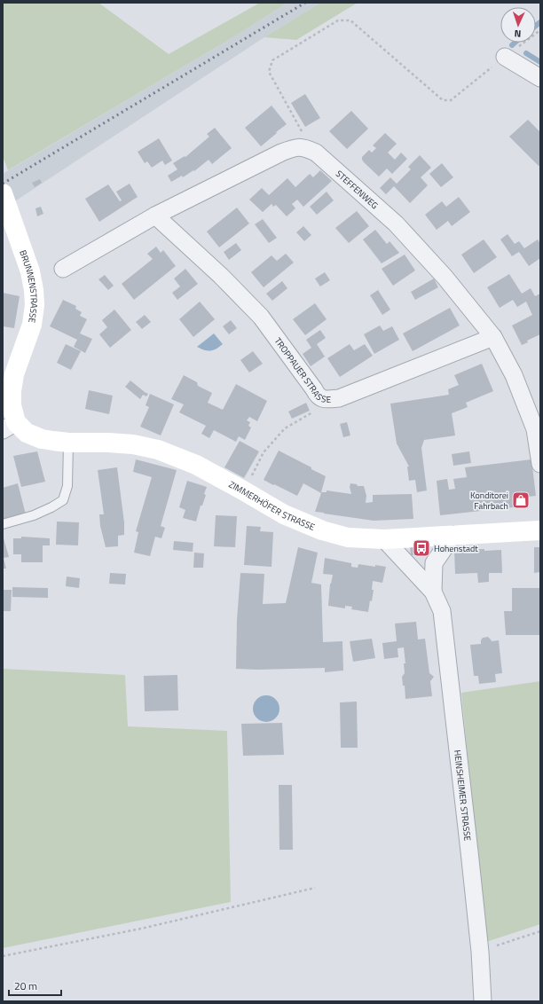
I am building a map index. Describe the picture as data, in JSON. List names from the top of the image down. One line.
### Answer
{"streets":{"street":["STEFFENWEG","BRUNNENSTRASSE","TROPPAUER STRASSE","ZIMMERHÖFER STRASSE","HEINSHEIMER STRASSE"]},"crossings":[["STEFFENWEG","TROPPAUER STRASSE"],["BRUNNENSTRASSE","ZIMMERHÖFER STRASSE"],["ZIMMERHÖFER STRASSE","HEINSHEIMER STRASSE"]],"places":{"shop":["Konditorei Fahrbach"],"bus stop":["Hohenstadt"]},"scale_bar":"20 m","north":"bottom"}
